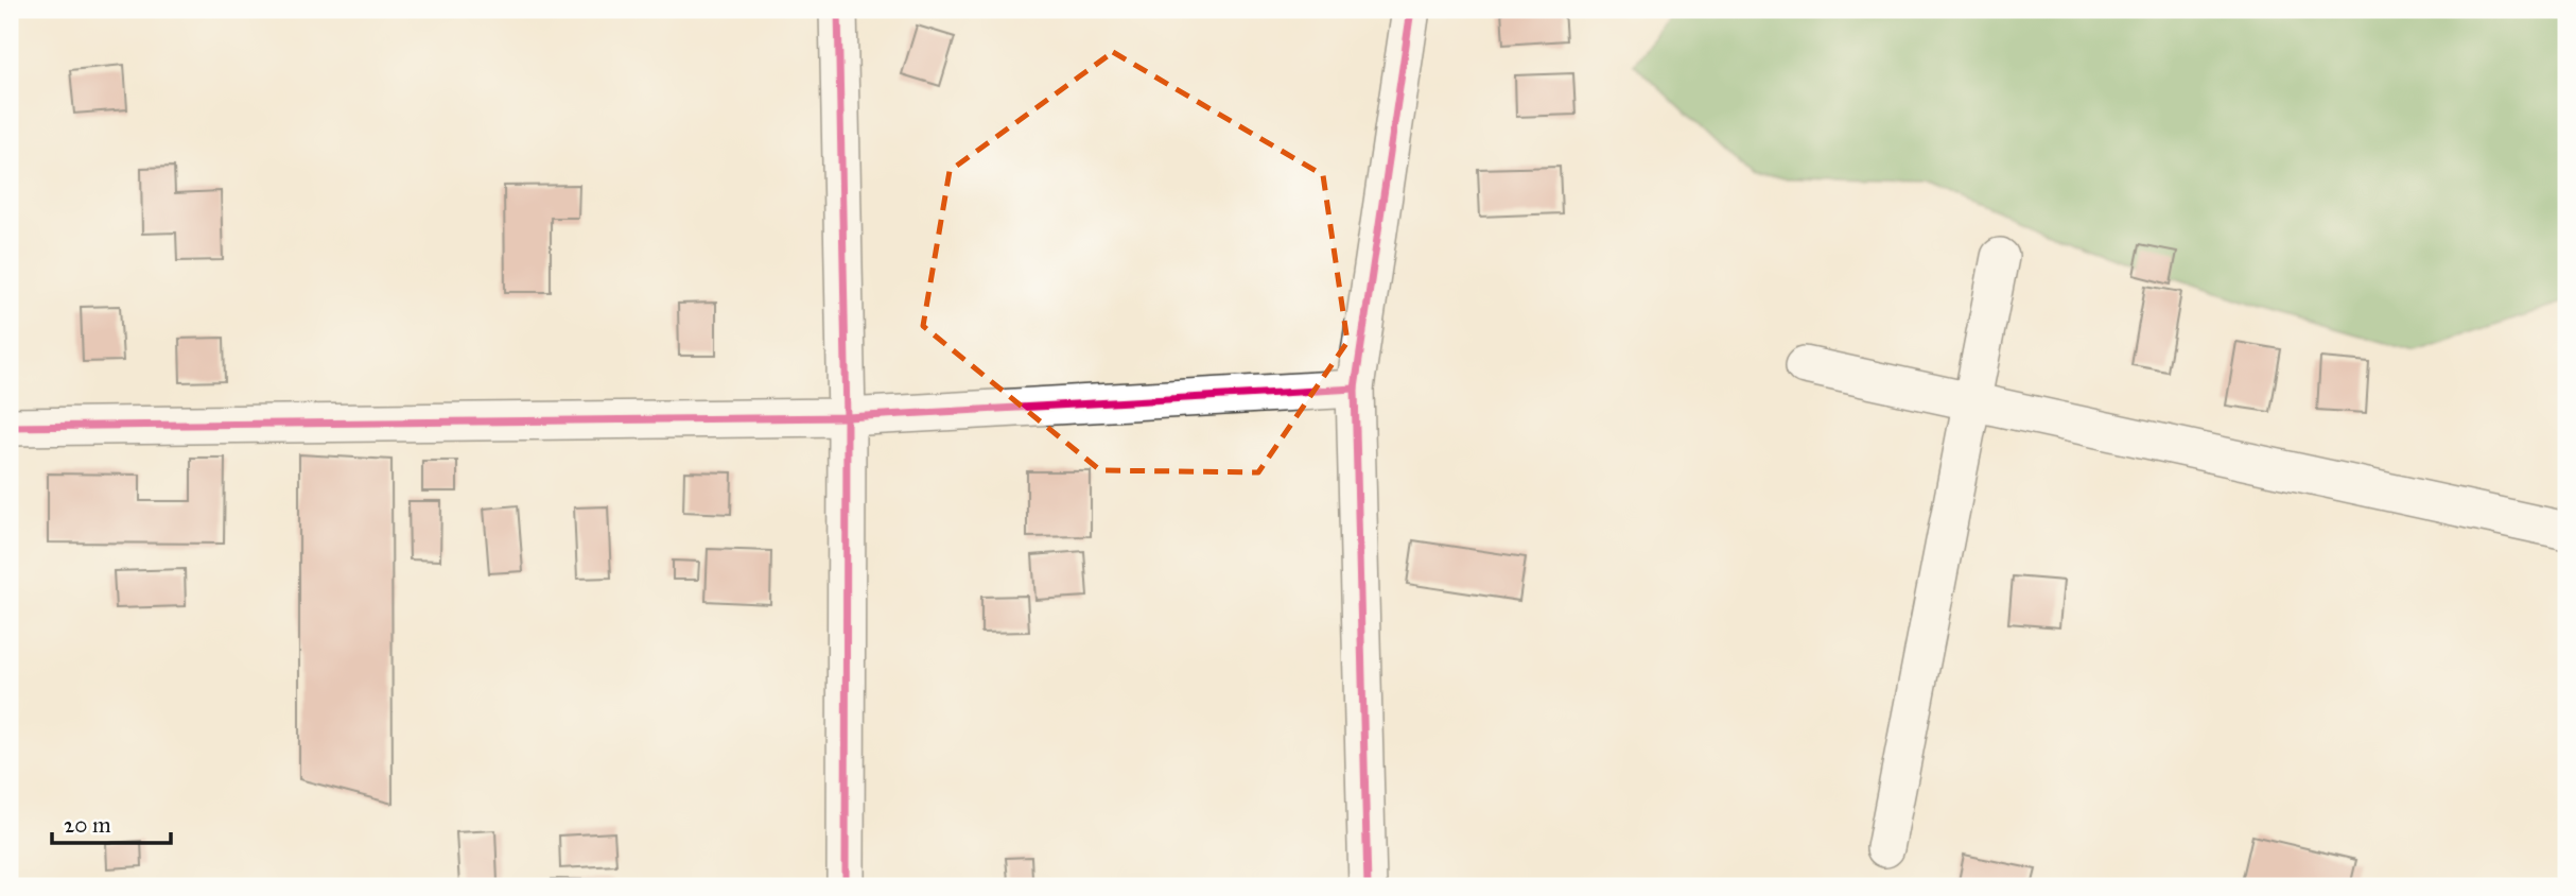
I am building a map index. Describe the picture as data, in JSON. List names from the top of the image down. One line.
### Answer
{"scale_bar":"20 m"}
